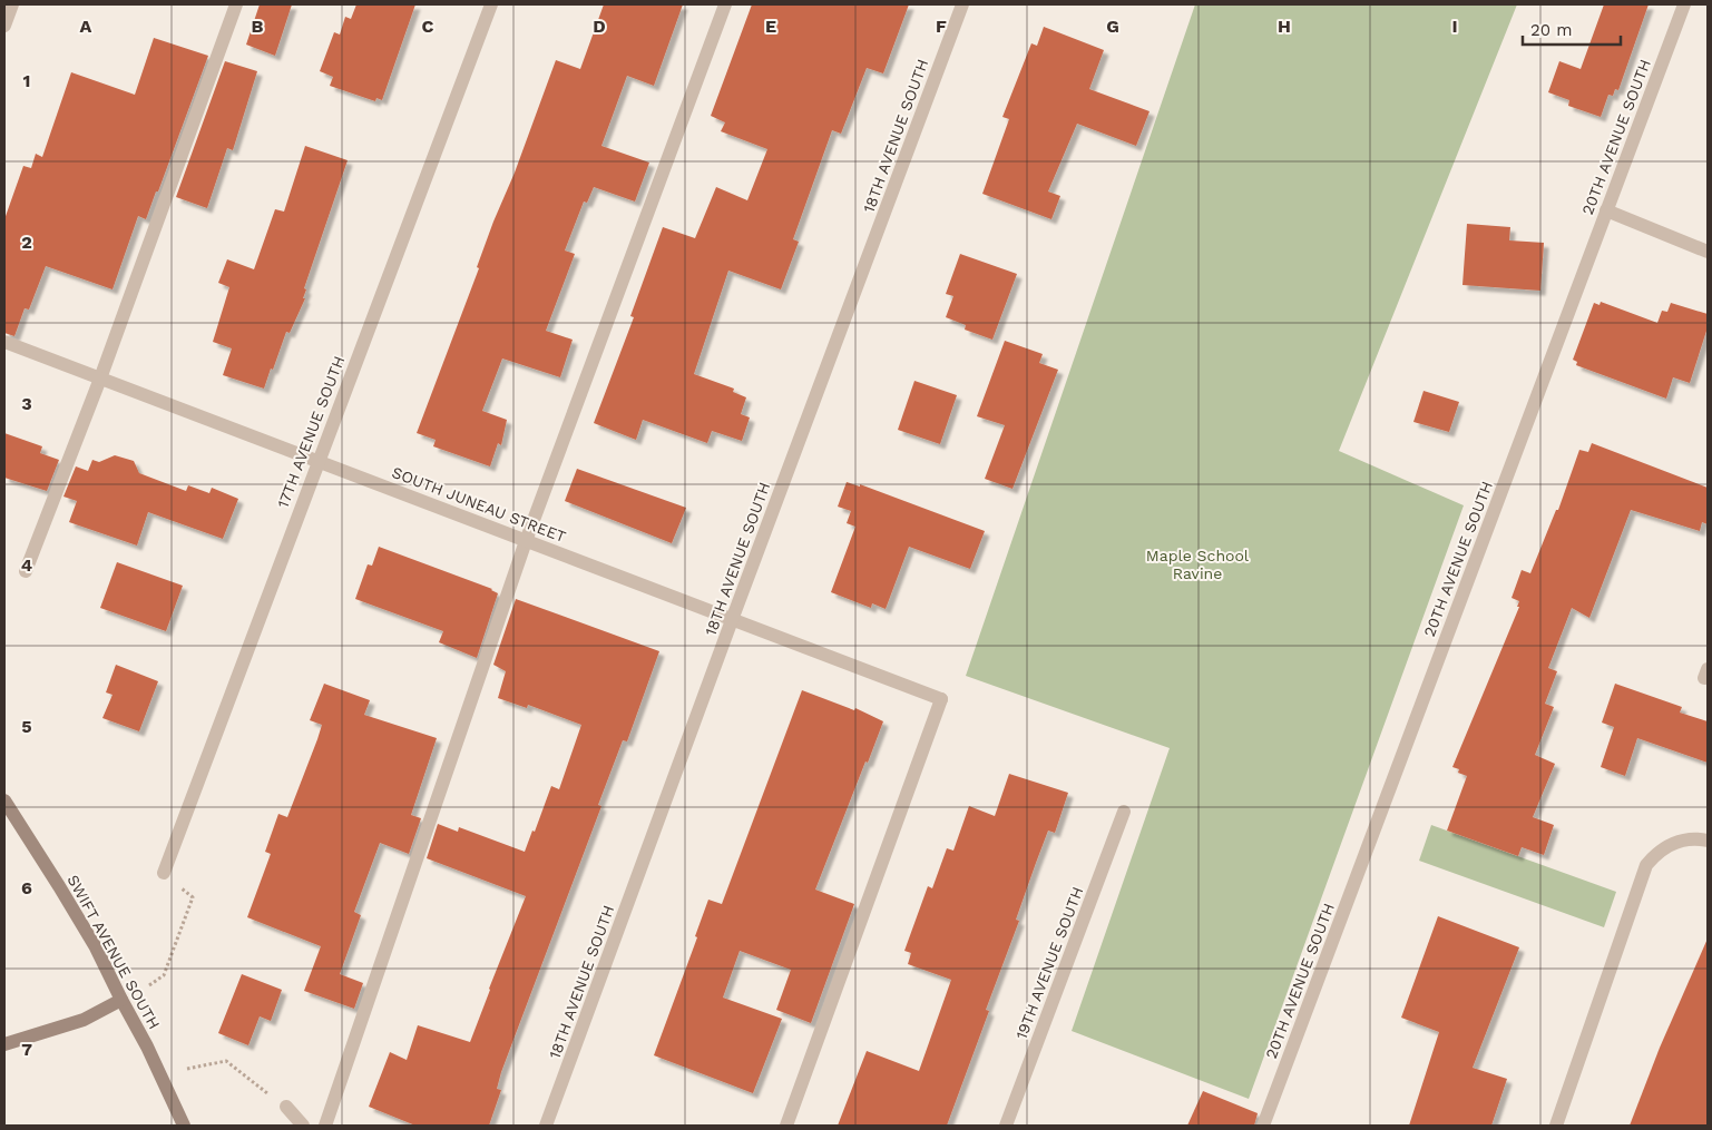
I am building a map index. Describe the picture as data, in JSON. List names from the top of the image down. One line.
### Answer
{"streets":{"street":["18TH AVENUE SOUTH","20TH AVENUE SOUTH","17TH AVENUE SOUTH","SOUTH JUNEAU STREET","SWIFT AVENUE SOUTH","19TH AVENUE SOUTH"]},"crossings":[["18TH AVENUE SOUTH","SOUTH JUNEAU STREET"],["17TH AVENUE SOUTH","SOUTH JUNEAU STREET"]],"parks":["Maple School Ravine"],"scale_bar":"20 m","grid":{"columns":["A","B","C","D","E","F","G","H","I"],"rows":["1","2","3","4","5","6","7"]}}
